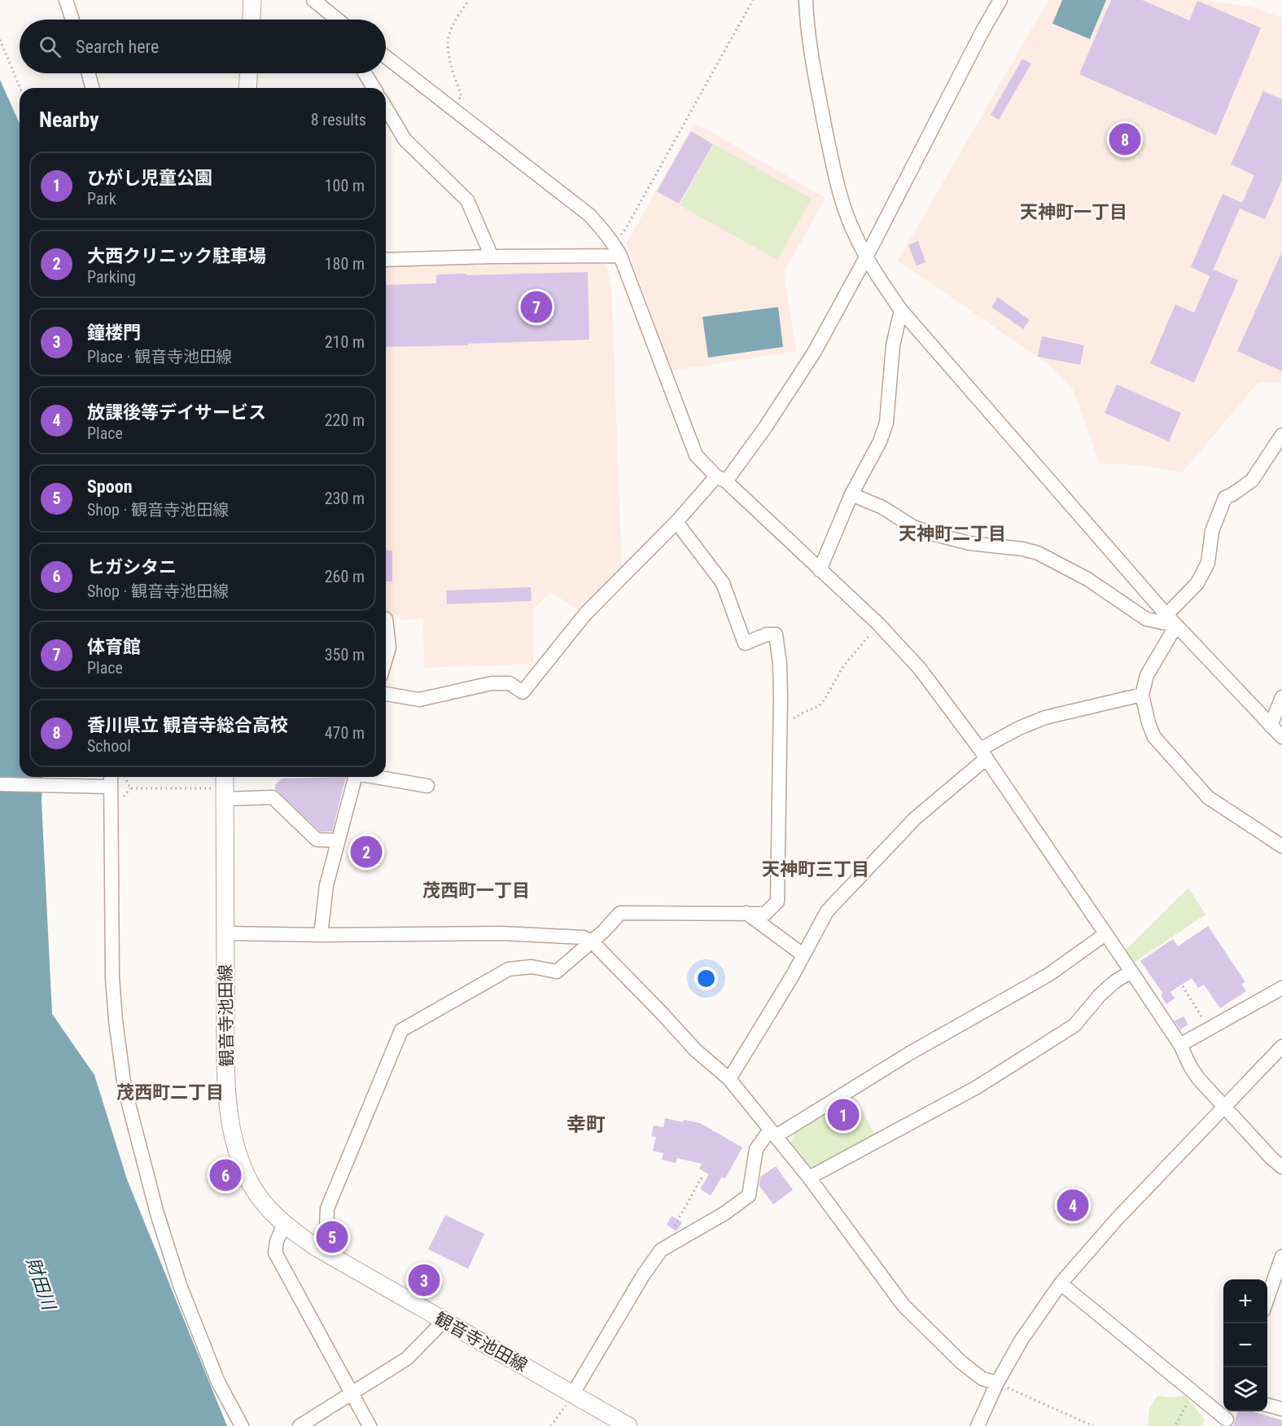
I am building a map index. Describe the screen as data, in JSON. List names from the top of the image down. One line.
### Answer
{"streets":{"main road":["観音寺池田線"]},"districts":["天神町一丁目","天神町二丁目","天神町三丁目","茂西町一丁目","茂西町二丁目","幸町"],"water":["財田川"],"page":{"search":"Search here","heading":["Nearby","8 results"],"pins":["8","7","2","1","6","4","5","3"],"list":[{"mark":"1","name":"ひがし児童公園","note":"Park","value":"100 m"},{"mark":"2","name":"大西クリニック駐車場","note":"Parking","value":"180 m"},{"mark":"3","name":"鐘楼門","note":"Place · 観音寺池田線","value":"210 m"},{"mark":"4","name":"放課後等デイサービス","note":"Place","value":"220 m"},{"mark":"5","name":"Spoon","note":"Shop · 観音寺池田線","value":"230 m"},{"mark":"6","name":"ヒガシタニ","note":"Shop · 観音寺池田線","value":"260 m"},{"mark":"7","name":"体育館","note":"Place","value":"350 m"},{"mark":"8","name":"香川県立 観音寺総合高校","note":"School","value":"470 m"}],"map_buttons":["+","−"]}}
